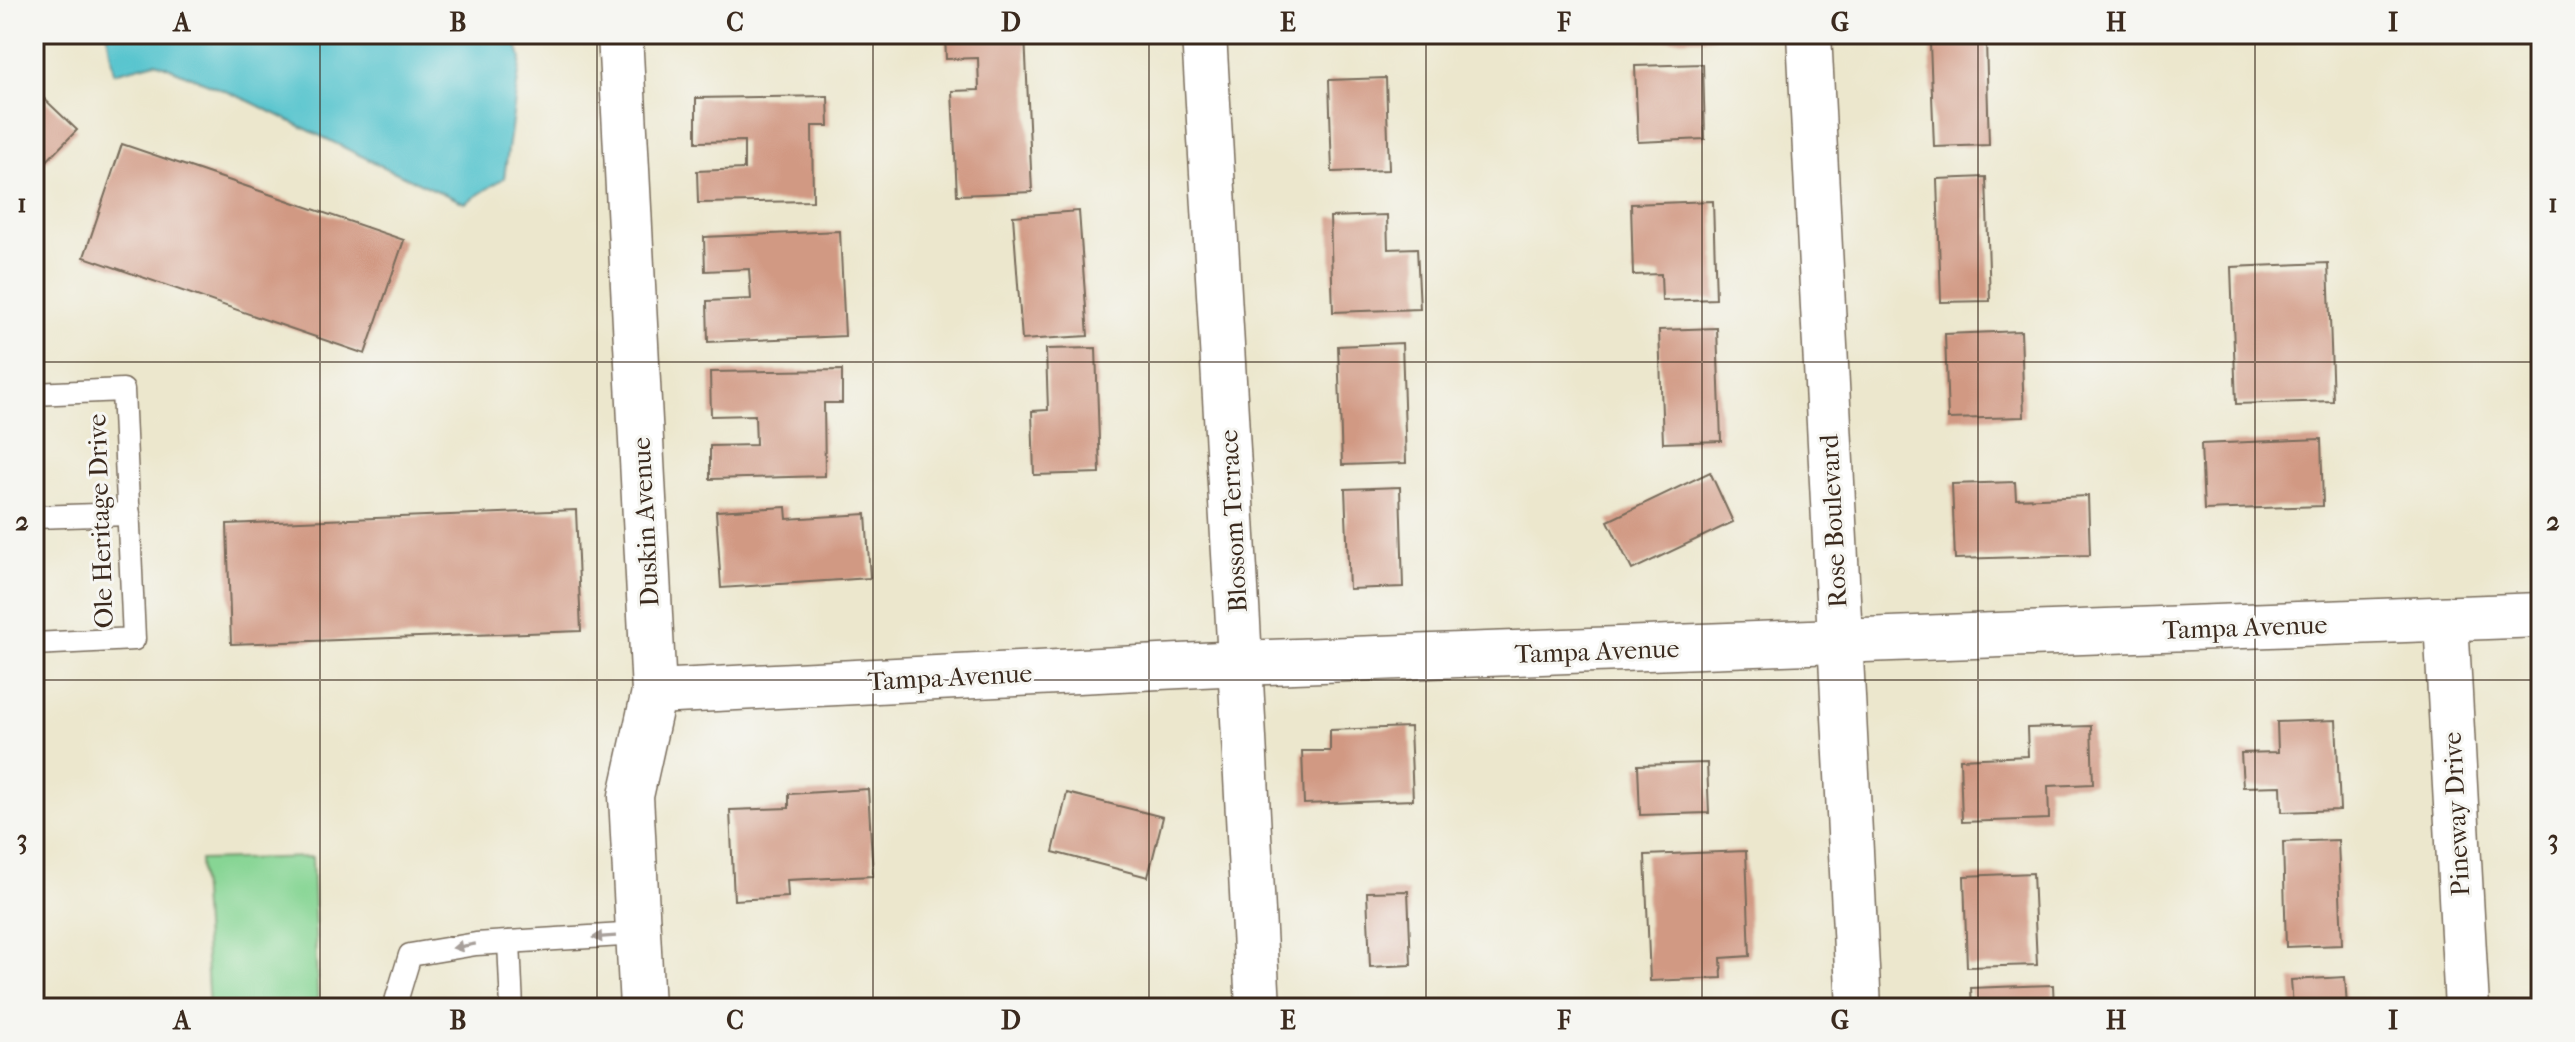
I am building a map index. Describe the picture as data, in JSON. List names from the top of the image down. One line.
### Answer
{"streets":{"street":["Blossom Terrace","Rose Boulevard","Duskin Avenue","Tampa Avenue","Pineway Drive"],"lane":["Ole Heritage Drive"]},"crossings":[["Blossom Terrace","Tampa Avenue"],["Rose Boulevard","Tampa Avenue"],["Duskin Avenue","Tampa Avenue"],["Tampa Avenue","Pineway Drive"]],"grid":{"columns":["A","B","C","D","E","F","G","H","I"],"rows":["1","2","3"]}}
